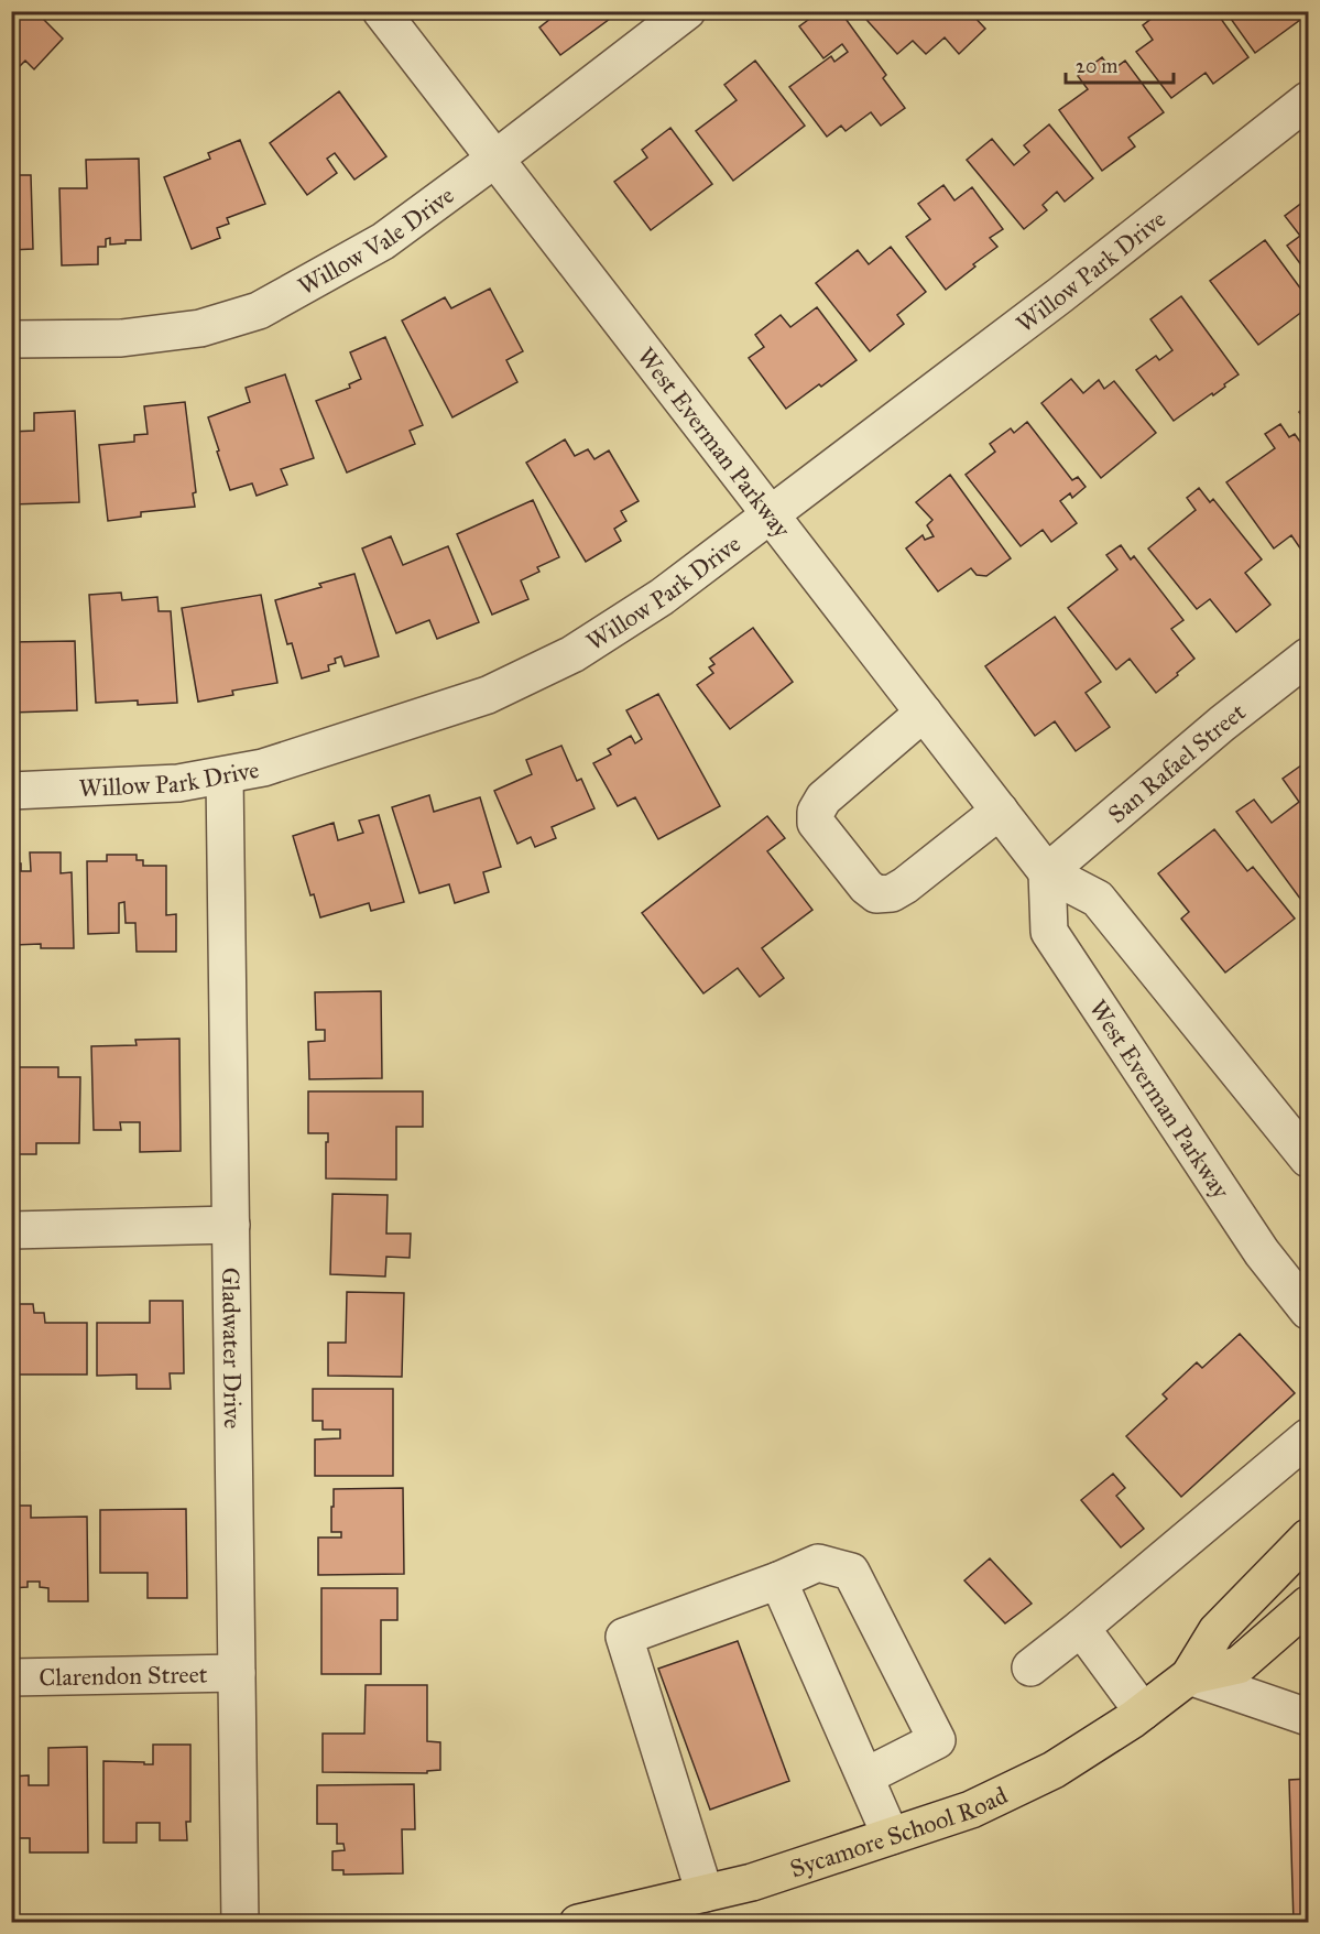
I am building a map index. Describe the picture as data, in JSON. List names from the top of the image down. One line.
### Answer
{"streets":{"main road":["Sycamore School Road"],"street":["Willow Vale Drive","Willow Park Drive","West Everman Parkway","San Rafael Street","Gladwater Drive","Clarendon Street"]},"crossings":[["Willow Vale Drive","West Everman Parkway"],["Willow Park Drive","West Everman Parkway"],["Willow Park Drive","Gladwater Drive"],["West Everman Parkway","San Rafael Street"],["Gladwater Drive","Clarendon Street"]],"scale_bar":"20 m"}
